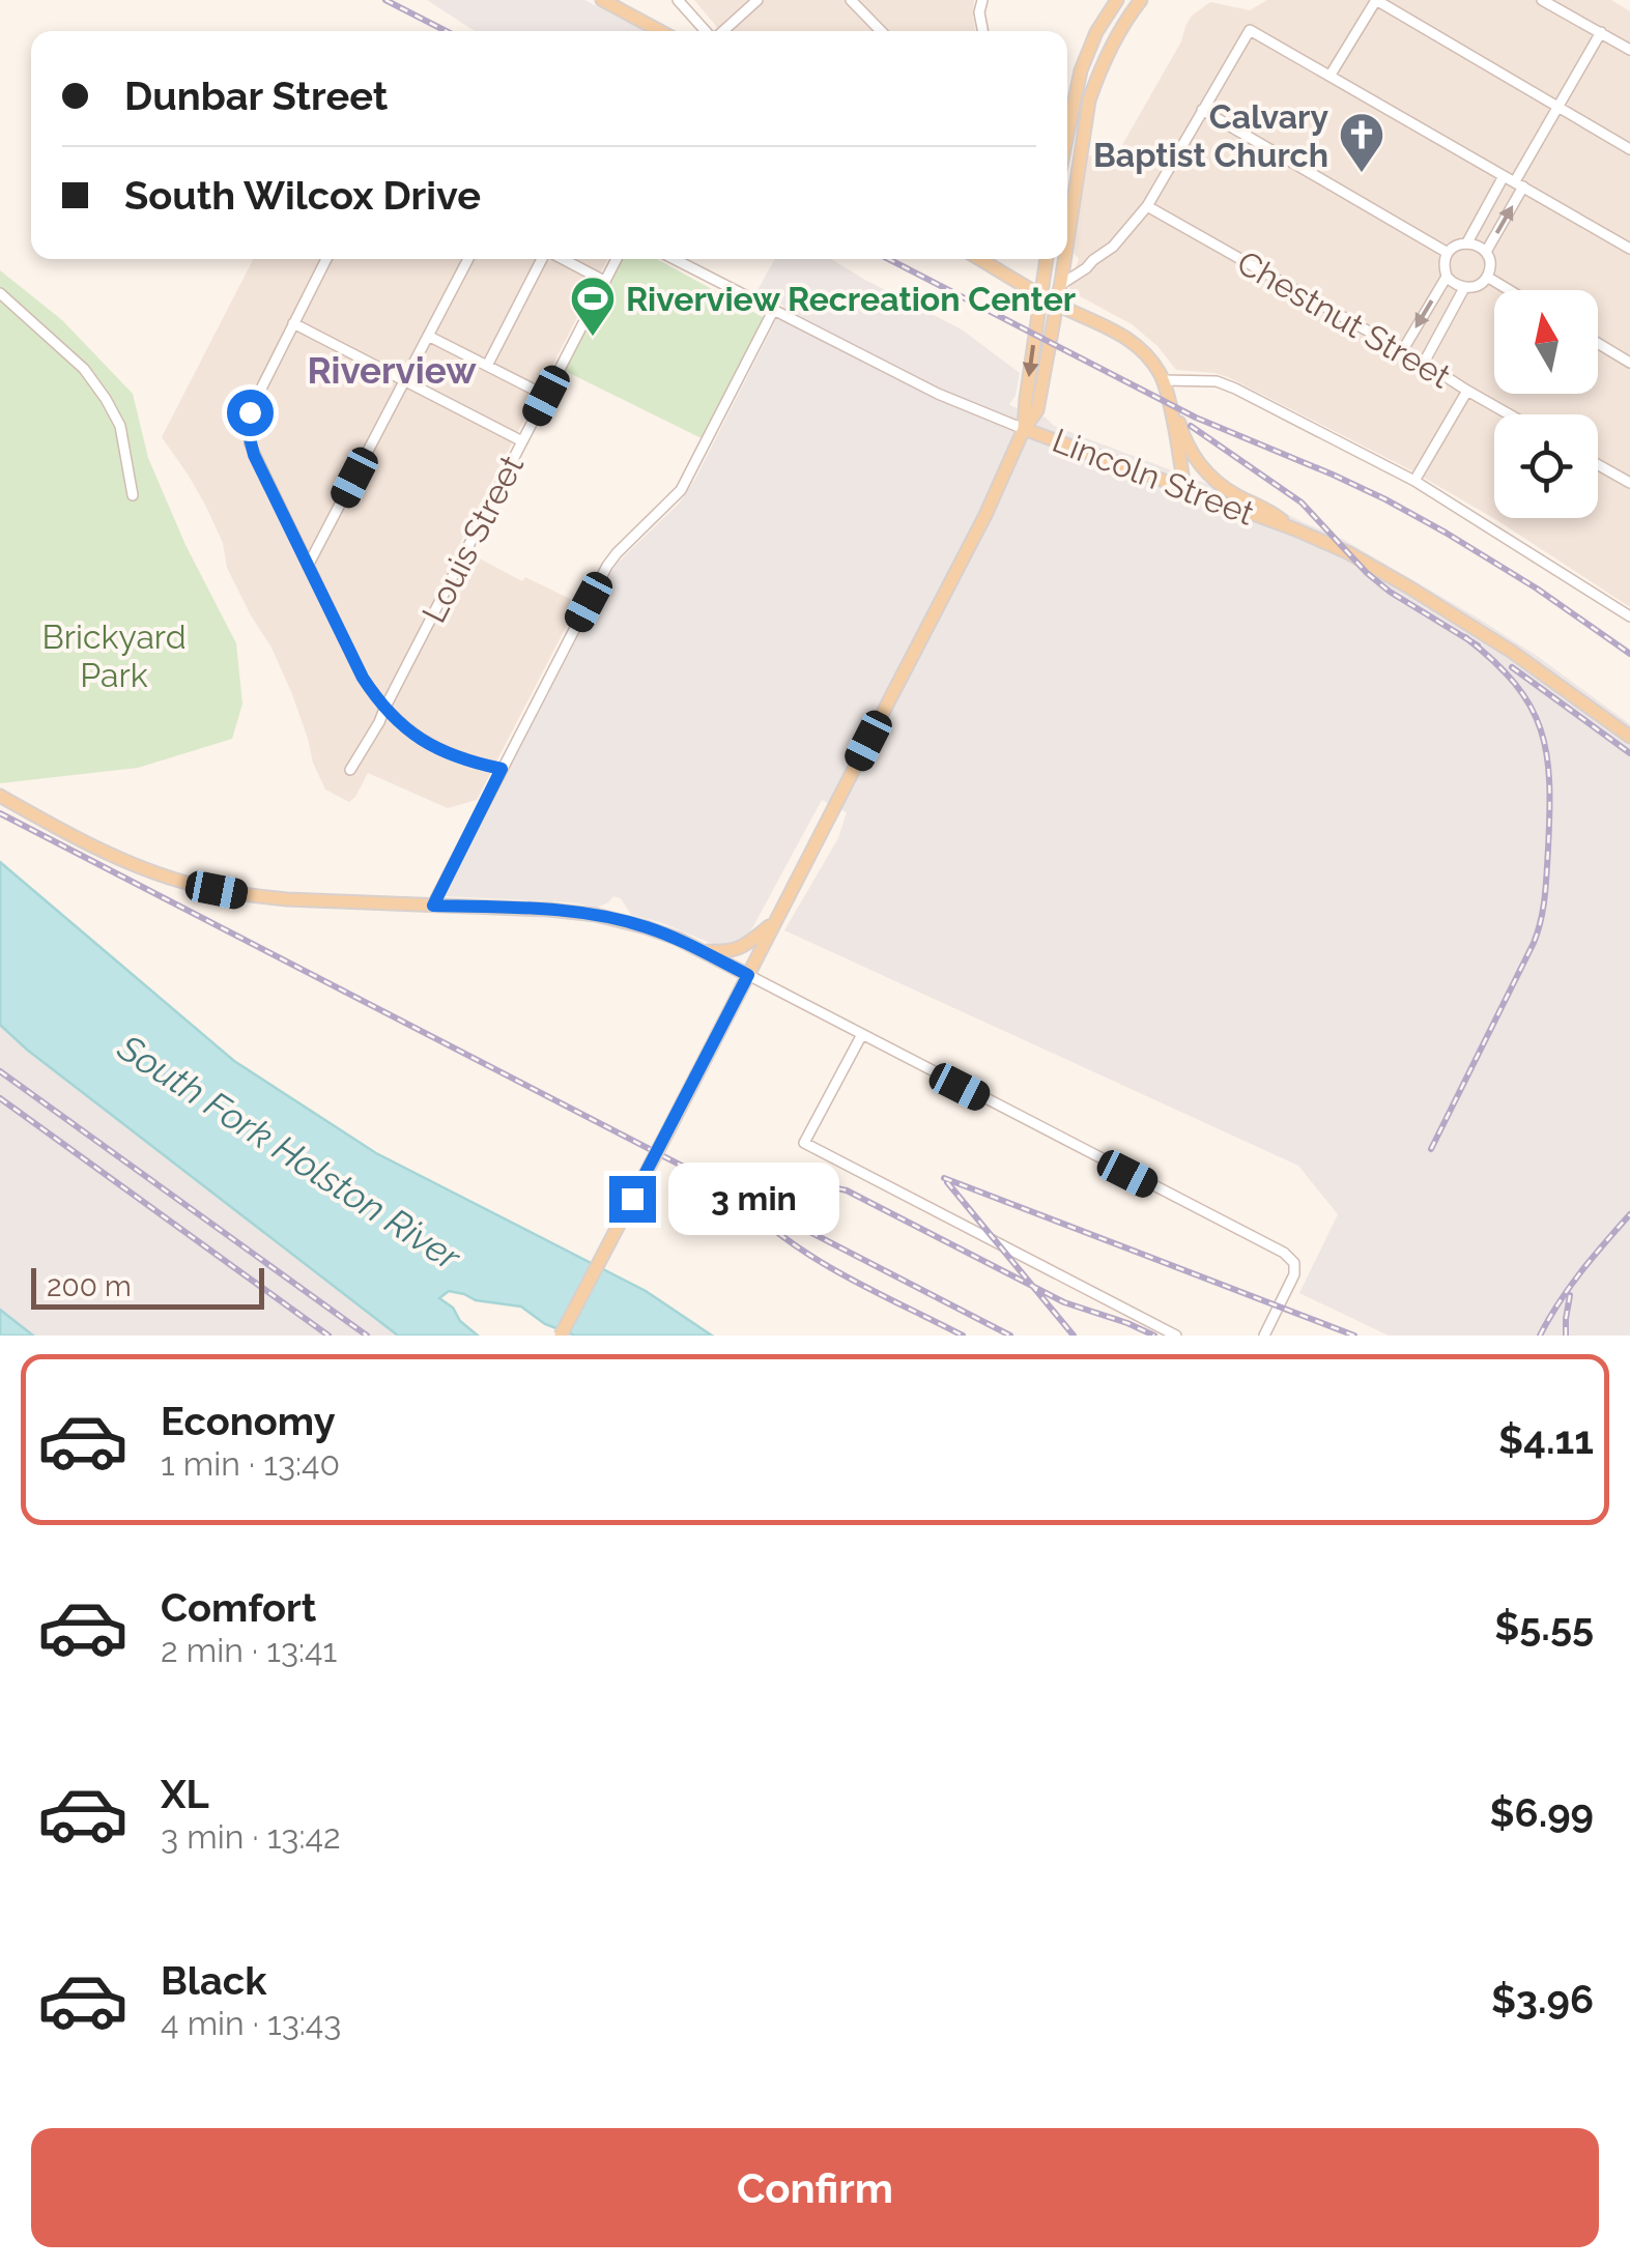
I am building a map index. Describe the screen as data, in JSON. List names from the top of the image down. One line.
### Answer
{"streets":{"main road":["Lincoln Street"],"street":["Chestnut Street","Louis Street"]},"districts":["Riverview"],"water":["South Fork Holston River"],"parks":["Brickyard Park"],"places":{"church":["Calvary Baptist Church"],"sports":["Riverview Recreation Center"]},"scale_bar":"200 m","north":"top","page":{"banner":["Dunbar Street","South Wilcox Drive"],"bubble":"3 min","scale":"200 m","list":[{"name":"Economy","note":"1 min · 13:40","value":"$4.11"},{"name":"Comfort","note":"2 min · 13:41","value":"$5.55"},{"name":"XL","note":"3 min · 13:42","value":"$6.99"},{"name":"Black","note":"4 min · 13:43","value":"$3.96"}],"buttons":"Confirm"}}
